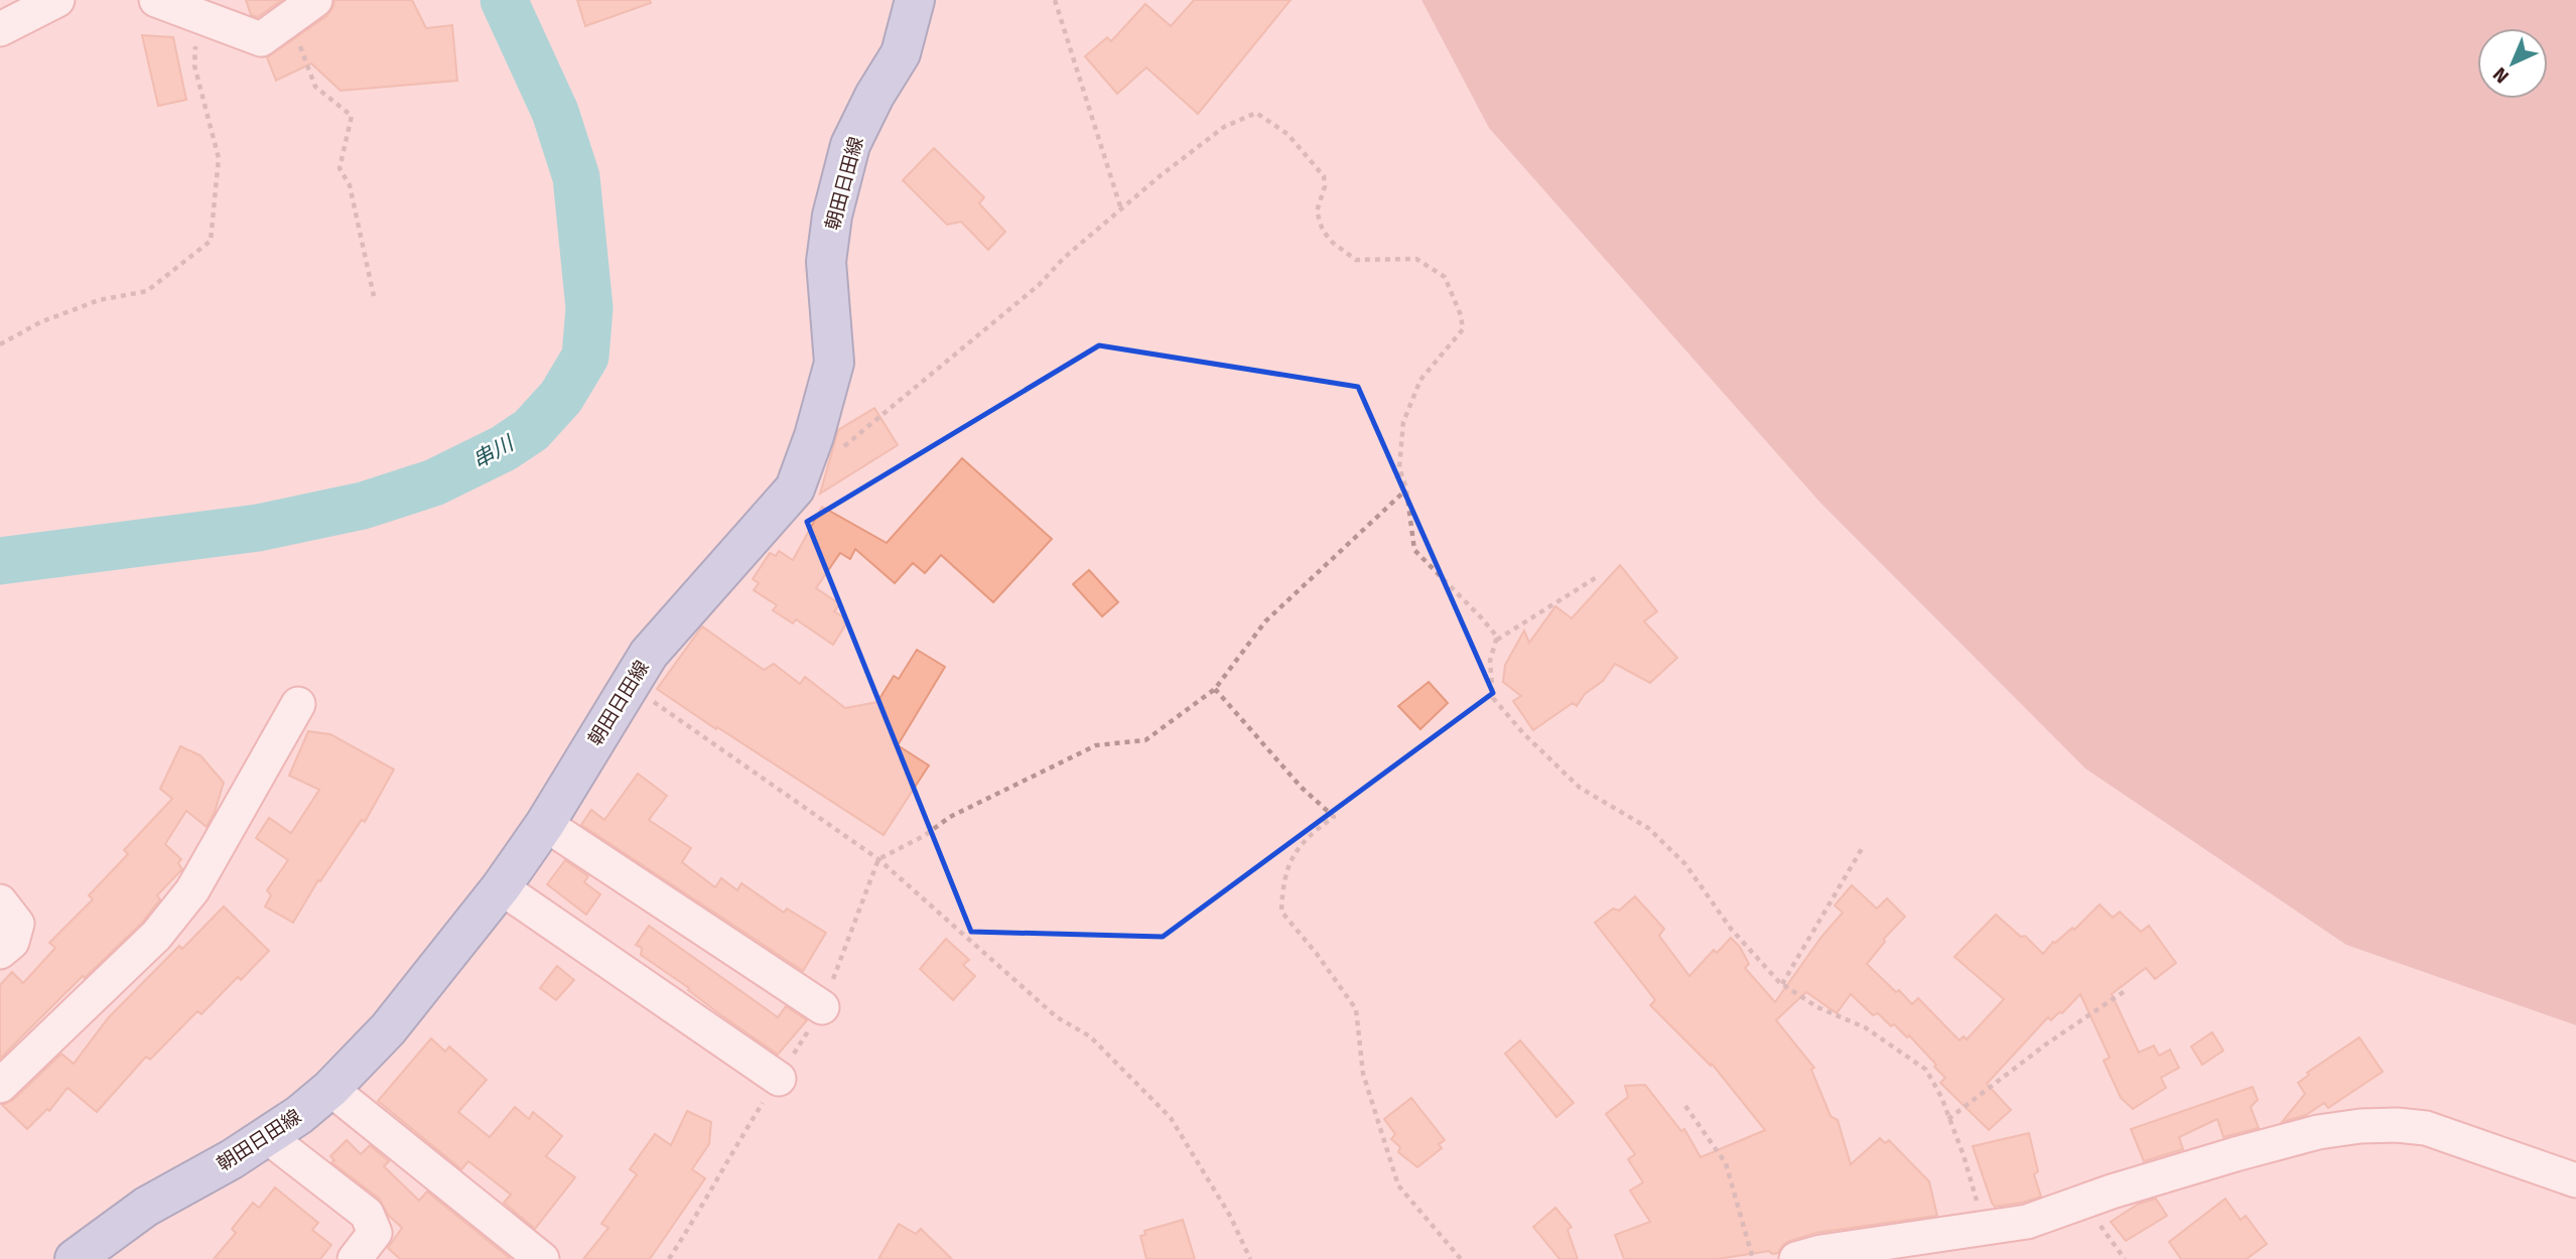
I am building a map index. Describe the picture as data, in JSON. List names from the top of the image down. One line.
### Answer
{"streets":{"main road":["朝田日田線"]},"water":["串川"],"north":"bottom left"}
